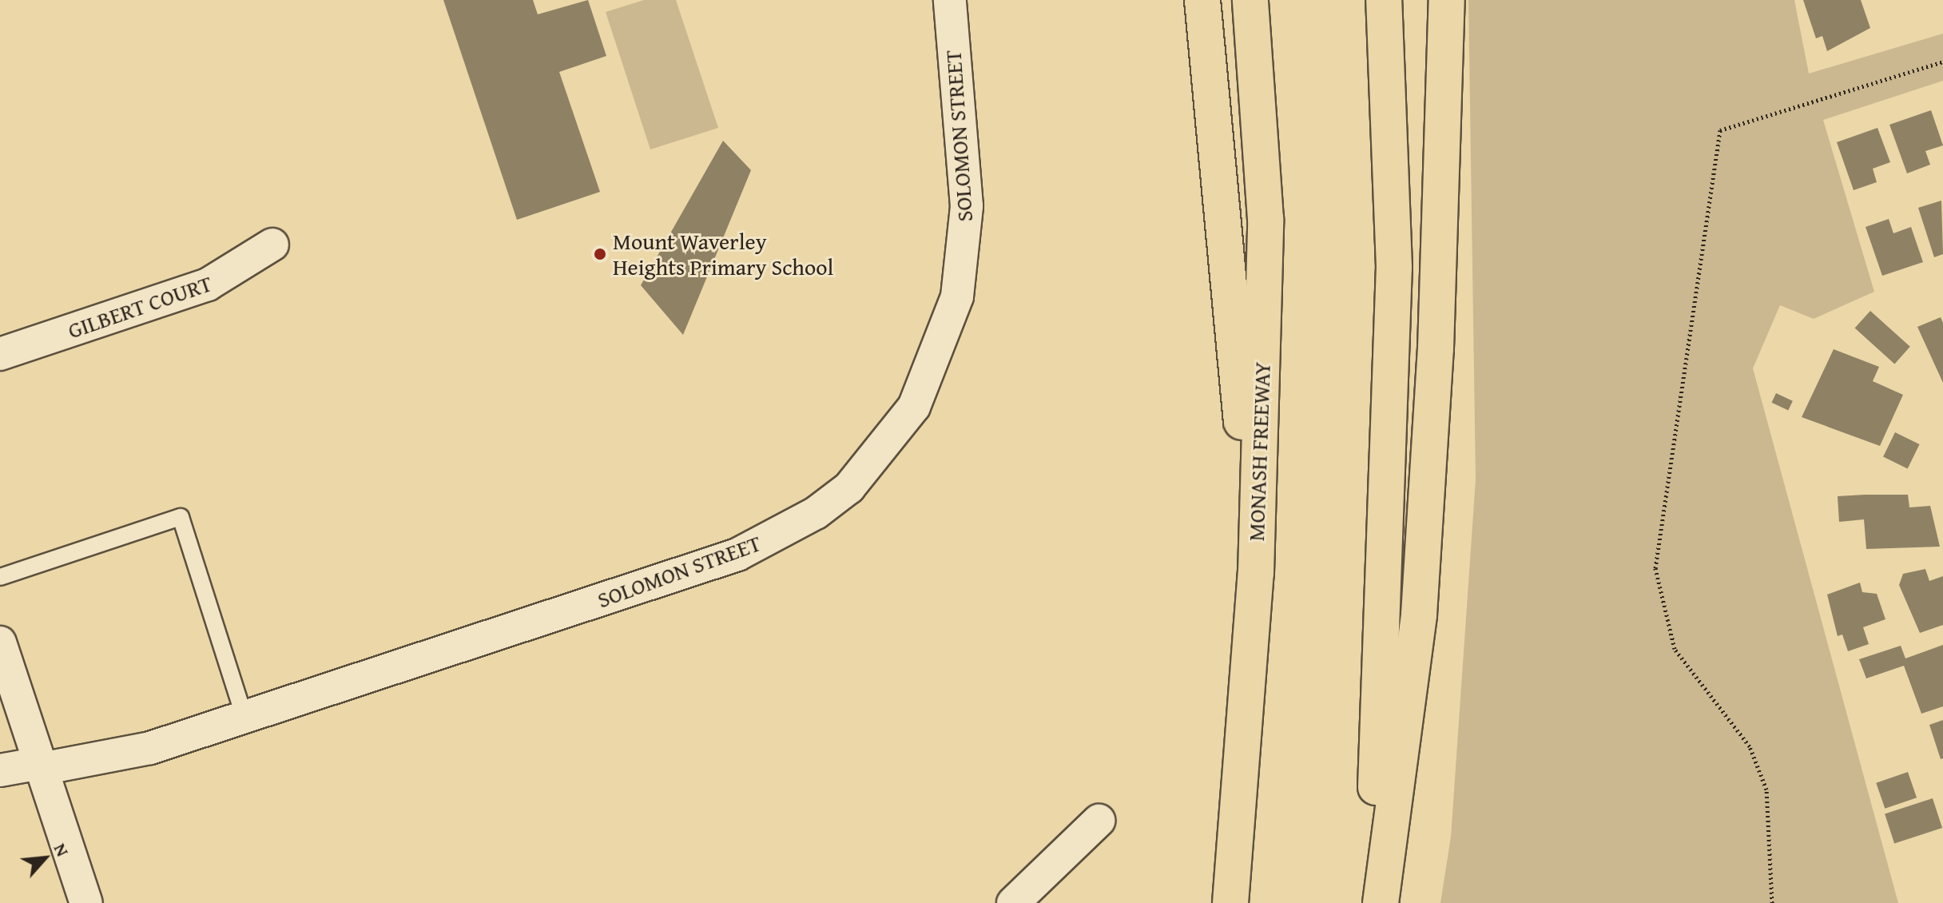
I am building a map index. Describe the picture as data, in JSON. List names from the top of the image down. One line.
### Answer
{"streets":{"highway":["MONASH FREEWAY"],"street":["SOLOMON STREET","GILBERT COURT"]},"places":["Mount Waverley Heights Primary School"],"north":"top right"}
